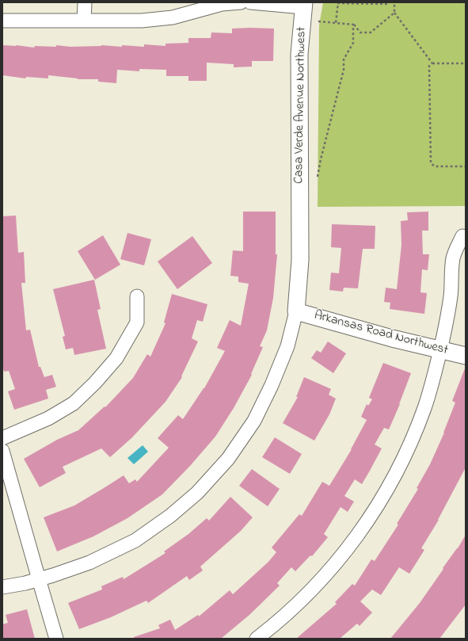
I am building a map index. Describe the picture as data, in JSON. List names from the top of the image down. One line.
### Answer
{"streets":{"street":["Casa Verde Avenue Northwest","Arkansas Road Northwest"]},"crossings":[["Casa Verde Avenue Northwest","Arkansas Road Northwest"]]}
